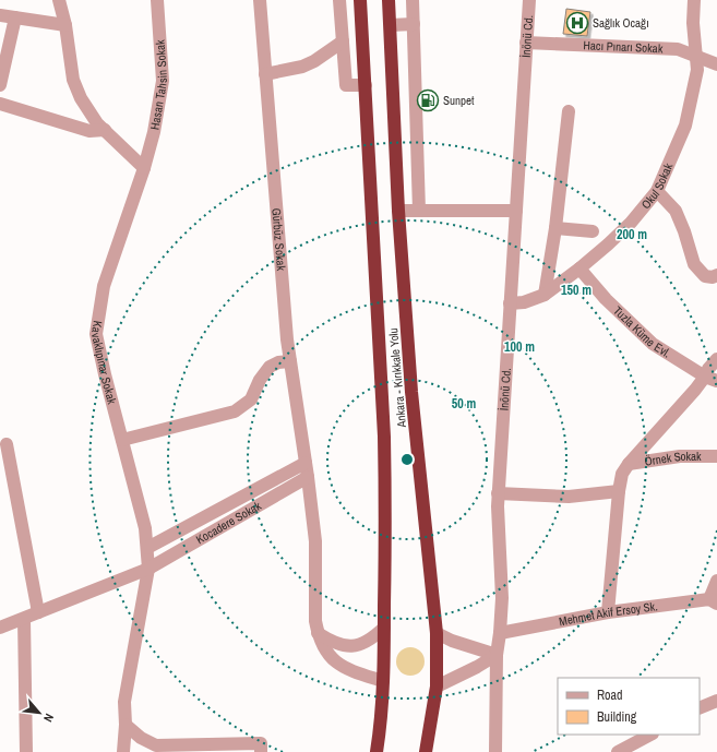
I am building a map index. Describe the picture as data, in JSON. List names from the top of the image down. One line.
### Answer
{"streets":{"highway":["Ankara - Kırıkkale Yolu"],"street":["İnönü Cd.","Hacı Pınarı Sokak","Hasan Tahsin Sokak","Okul Sokak","Gürbüz Sokak","Tuzla Küme Evl.","Kavaklıpınar Sokak","Örnek Sokak","Kocadere Sokak","Mehmet Akif Ersoy Sk."]},"crossings":[["İnönü Cd.","Hacı Pınarı Sokak"],["İnönü Cd.","Okul Sokak"],["İnönü Cd.","Mehmet Akif Ersoy Sk."],["Hacı Pınarı Sokak","Okul Sokak"],["Hasan Tahsin Sokak","Kavaklıpınar Sokak"],["Okul Sokak","Tuzla Küme Evl."],["Gürbüz Sokak","Ankara - Kırıkkale Yolu"],["Gürbüz Sokak","Kocadere Sokak"],["Kavaklıpınar Sokak","Kocadere Sokak"]],"places":{"hospital":["Sağlık Ocağı"],"fuel station":["Sunpet"]},"legend":["Road","Building"],"north":"bottom right","rings":["200 m","150 m","100 m","50 m"]}
